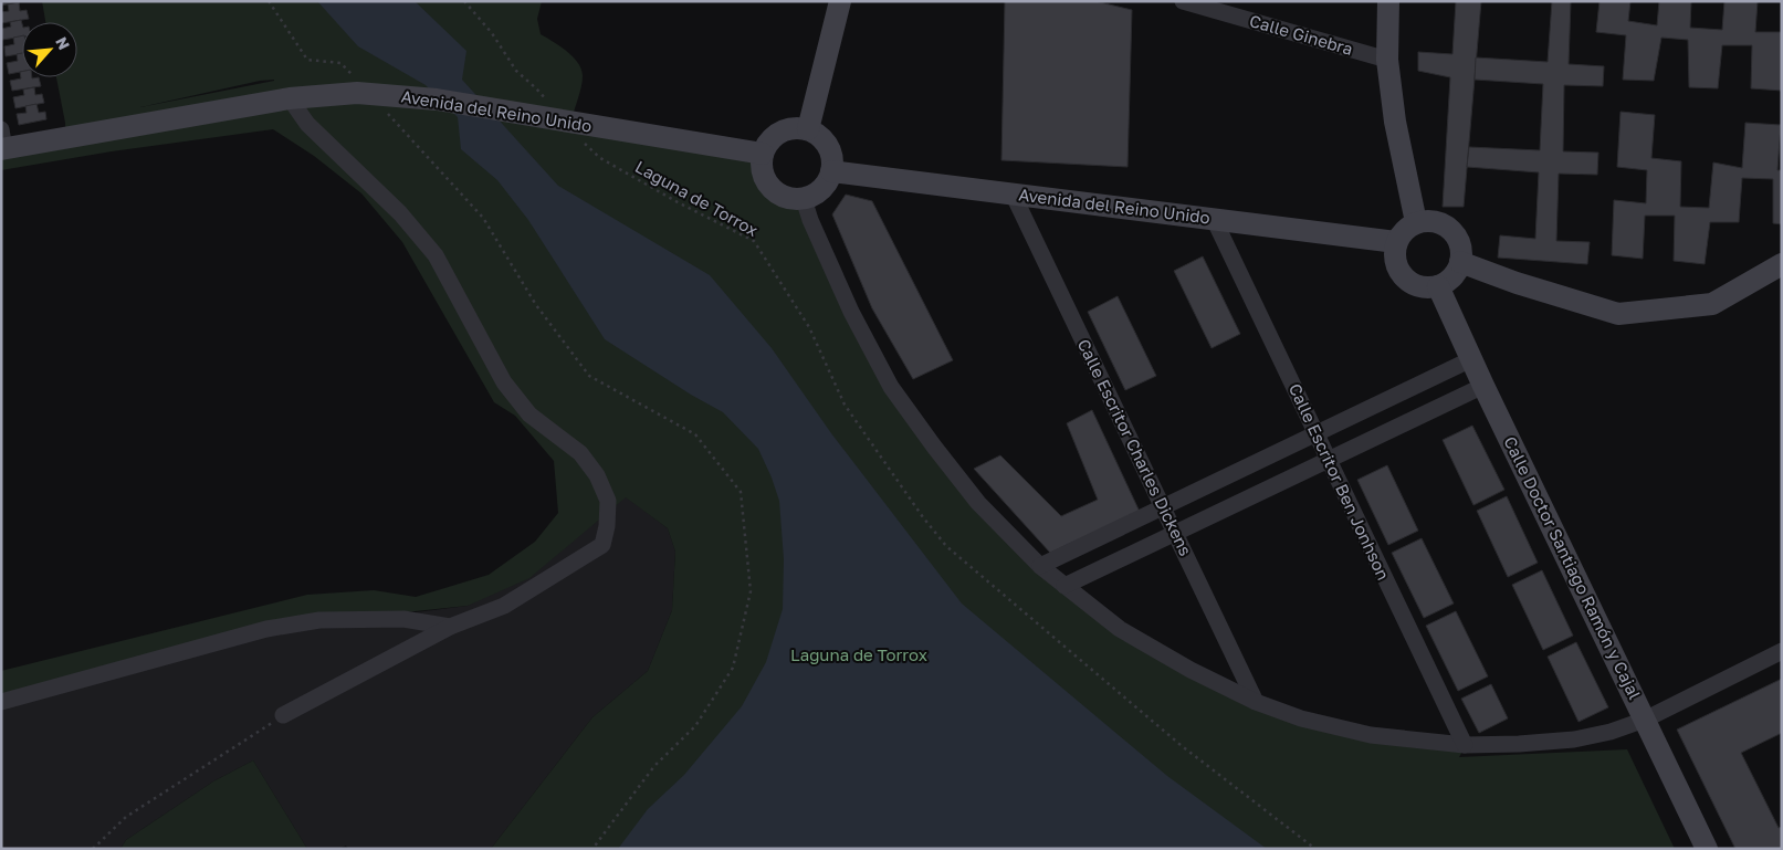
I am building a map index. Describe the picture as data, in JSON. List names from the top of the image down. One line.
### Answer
{"streets":{"street":["Calle Ginebra","Avenida del Reino Unido","Calle Escritor Charles Dickens","Calle Escritor Ben Jonhson","Calle Doctor Santiago Ramón y Cajal"],"path":["Laguna de Torrox"]},"crossings":[["Avenida del Reino Unido","Laguna de Torrox"],["Avenida del Reino Unido","Calle Escritor Charles Dickens"],["Avenida del Reino Unido","Calle Escritor Ben Jonhson"],["Avenida del Reino Unido","Calle Doctor Santiago Ramón y Cajal"]],"parks":["Laguna de Torrox"],"north":"top right"}
